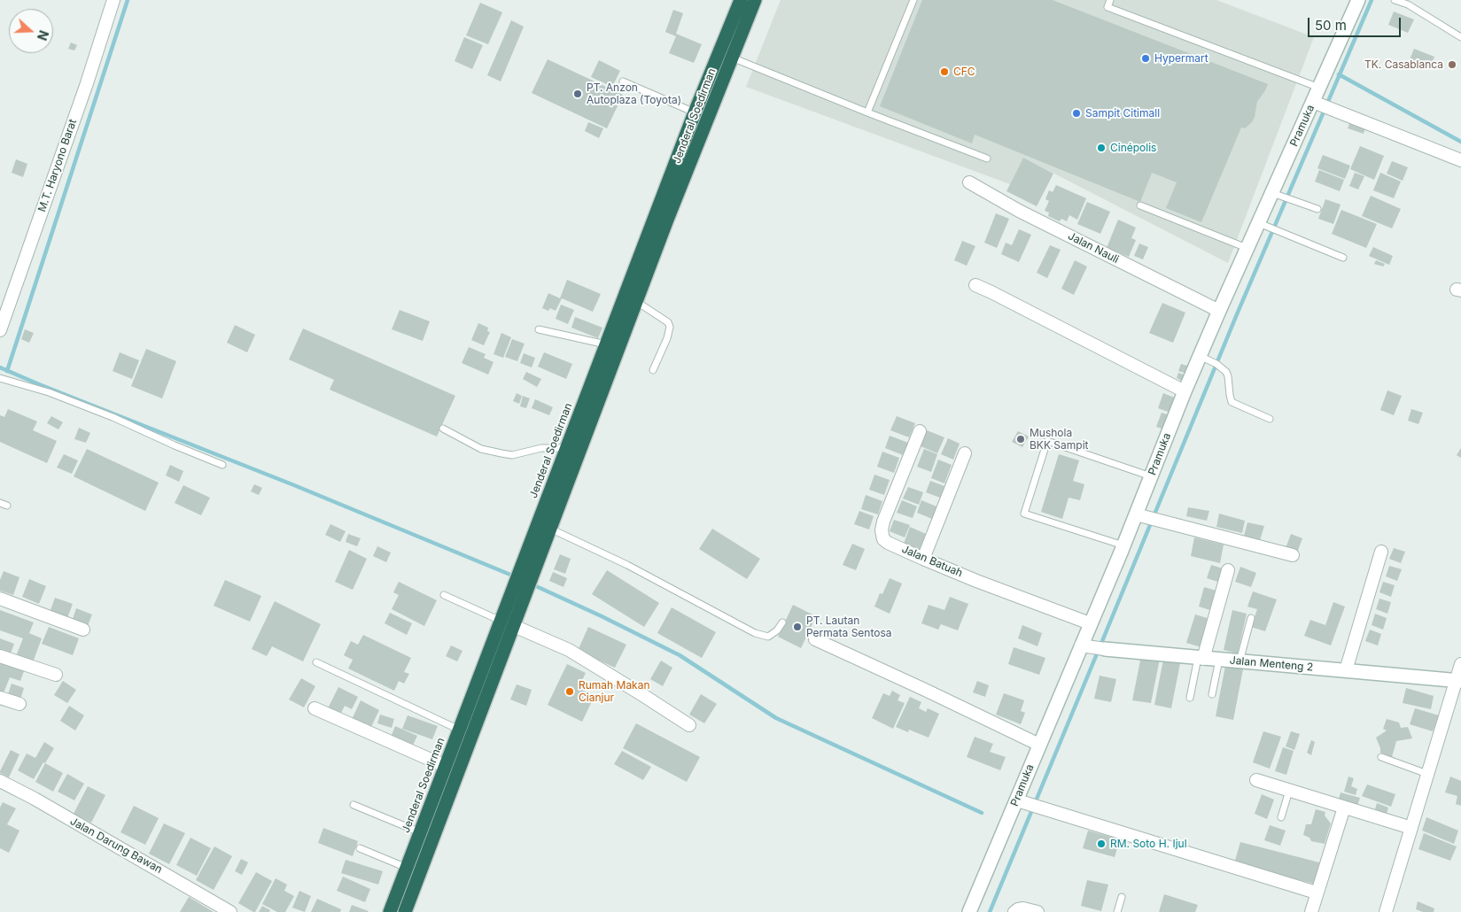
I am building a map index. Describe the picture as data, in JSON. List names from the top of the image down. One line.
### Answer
{"streets":{"highway":["Jenderal Soedirman"],"street":["Pramuka","M.T. Haryono Barat","Jalan Nauli","Jalan Batuah","Jalan Menteng 2","Jalan Darung Bawan"]},"crossings":[["Pramuka","Jalan Nauli"],["Pramuka","Jalan Batuah"],["Pramuka","Jalan Menteng 2"]],"places":["Hypermart","TK. Casablanca","CFC","PT. Anzon Autoplaza (Toyota)","Sampit Citimall","Cinépolis","Mushola BKK Sampit","PT. Lautan Permata Sentosa","Rumah Makan Cianjur","RM. Soto H. Ijul"],"scale_bar":"50 m","north":"right"}
